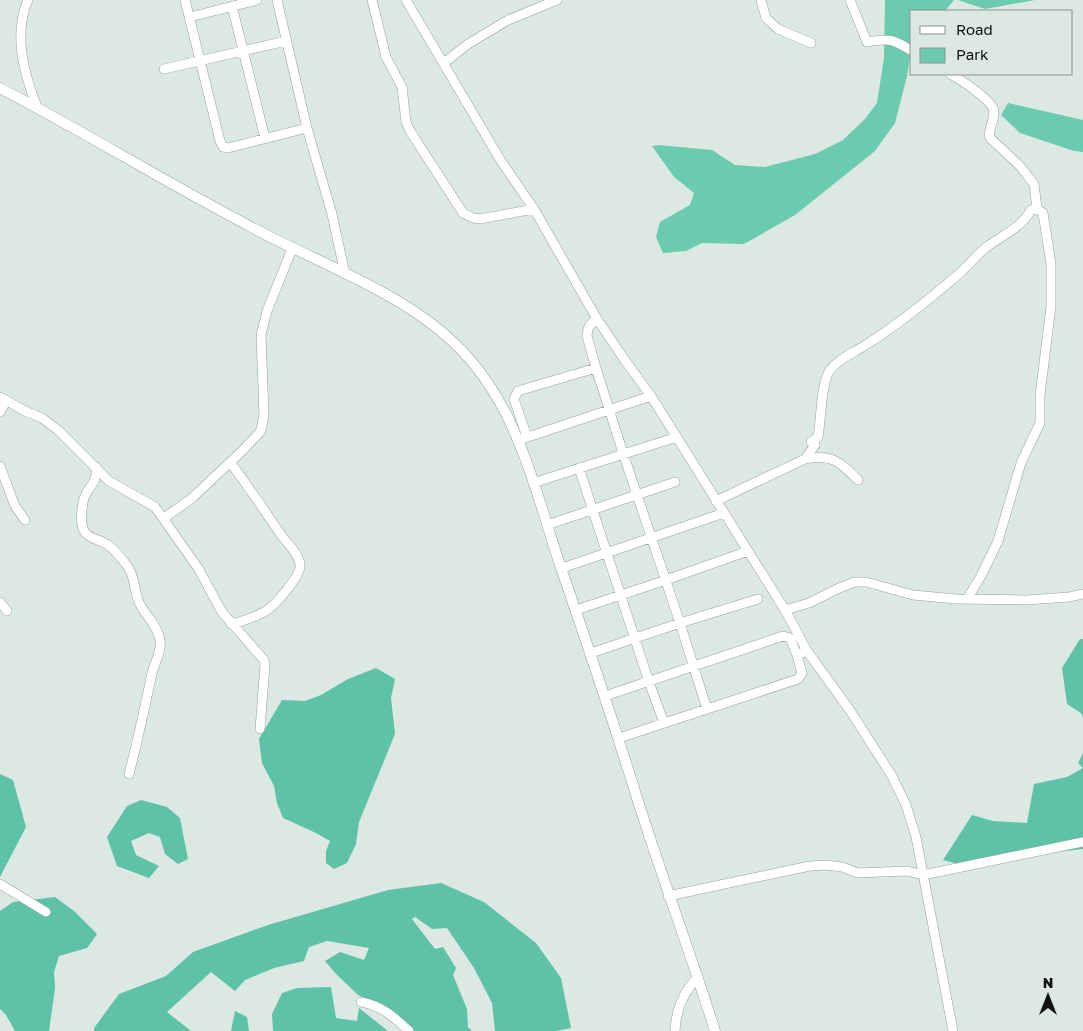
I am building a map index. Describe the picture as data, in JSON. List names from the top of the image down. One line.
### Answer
{"legend":["Road","Park"],"north":"top"}
